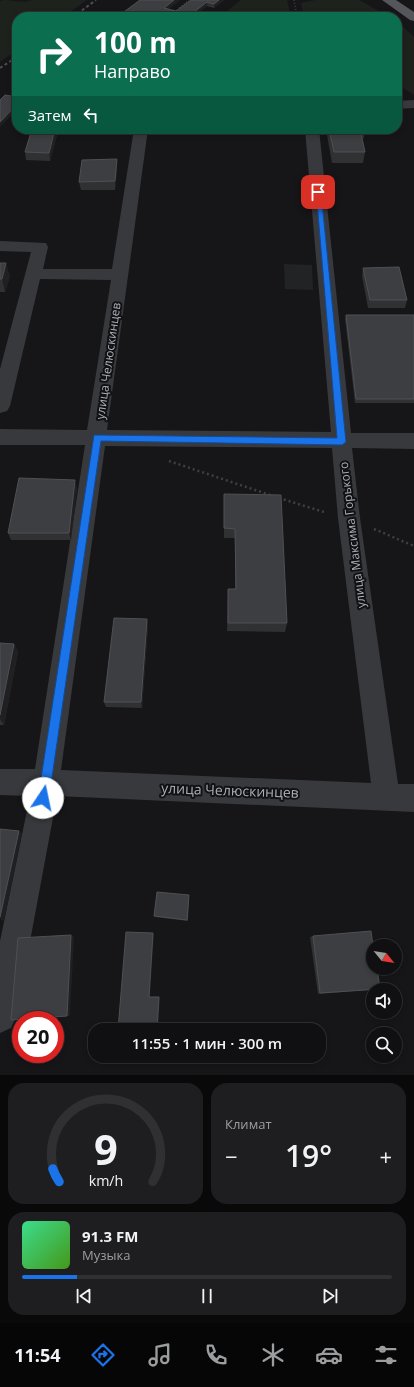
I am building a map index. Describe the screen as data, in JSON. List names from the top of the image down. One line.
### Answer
{"streets":{"street":["улица Челюскинцев","улица Максима Горького"]},"crossings":[["улица Челюскинцев","улица Максима Горького"]],"north":"bottom right","page":{"turn":["100 m","Направо"],"then":"Затем","limit":"20","trip":"11:55 · 1 мин · 300 m","tile":"Климат","heat":["−","19°","+"],"song":["91.3 FM","Музыка"],"tabs":"11:54","gauge":["9","km/h"]}}
